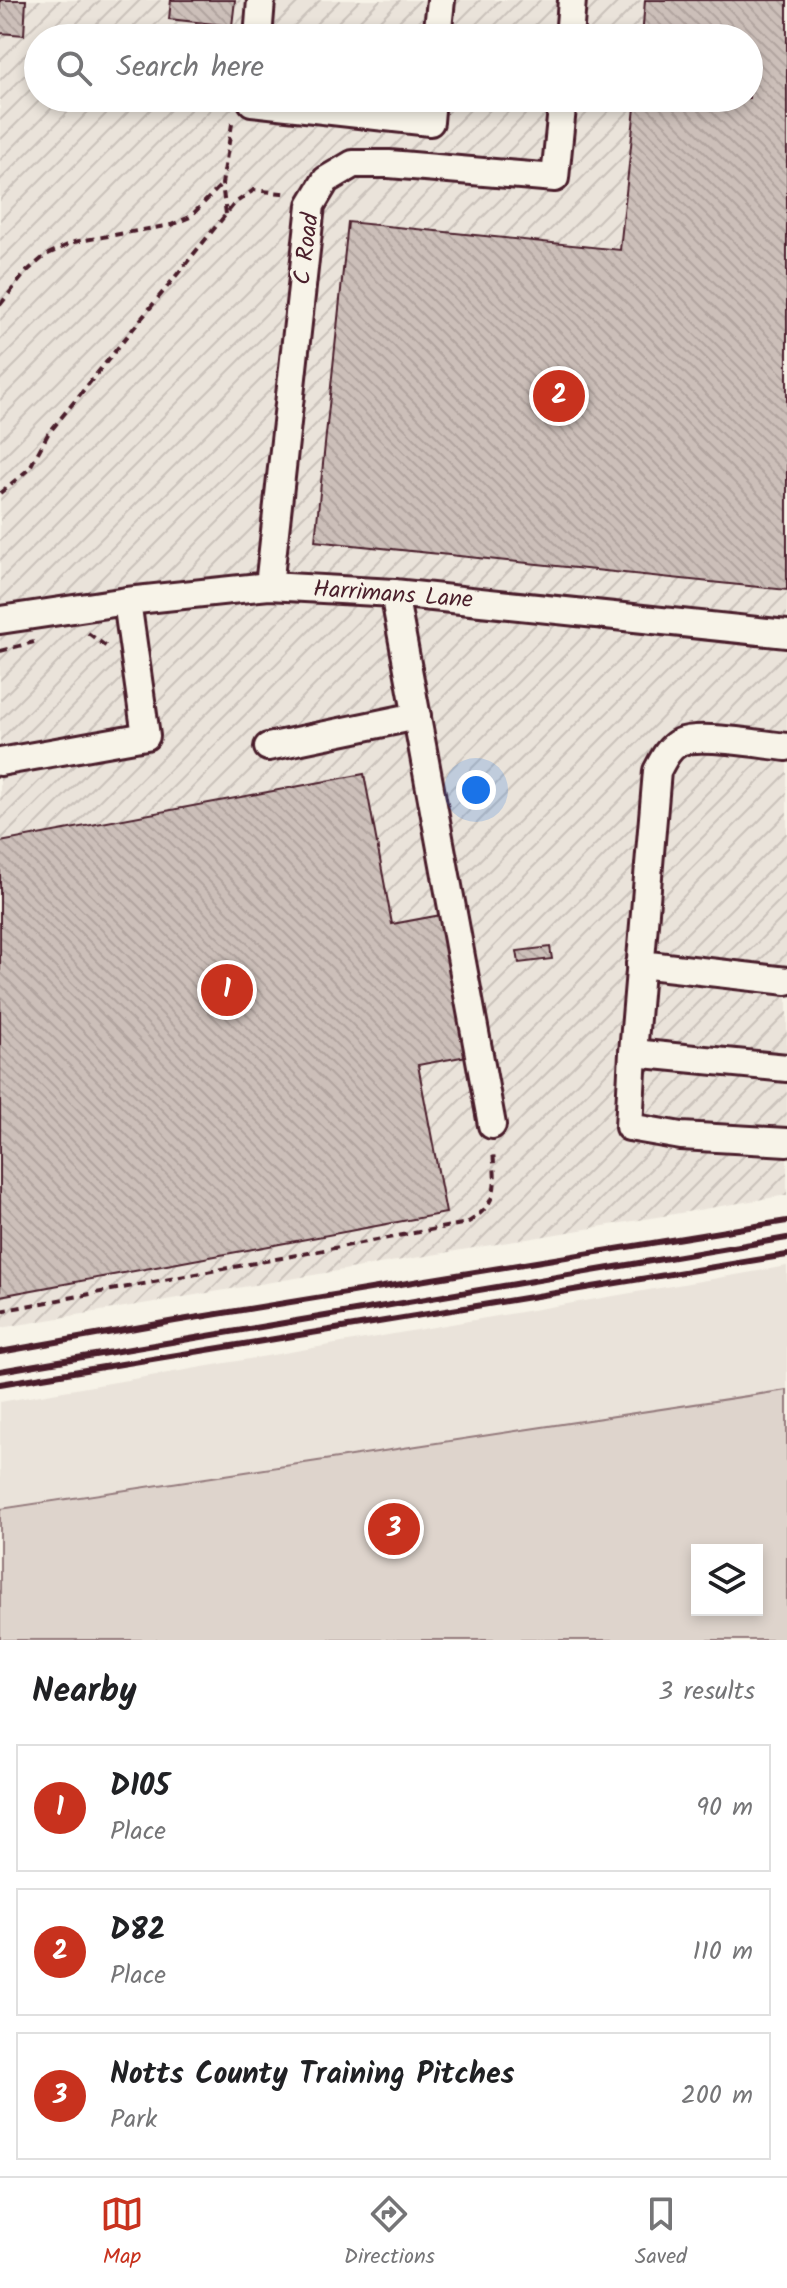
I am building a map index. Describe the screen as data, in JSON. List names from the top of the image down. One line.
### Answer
{"streets":{"lane":["C Road","Harrimans Lane"]},"crossings":[["C Road","Harrimans Lane"]],"page":{"search":"Search here","pins":["2","1","3"],"heading":["Nearby","3 results"],"list":[{"mark":"1","name":"D105","note":"Place","value":"90 m"},{"mark":"2","name":"D82","note":"Place","value":"110 m"},{"mark":"3","name":"Notts County Training Pitches","note":"Park","value":"200 m"}],"nav":["Map","Directions","Saved"]}}
